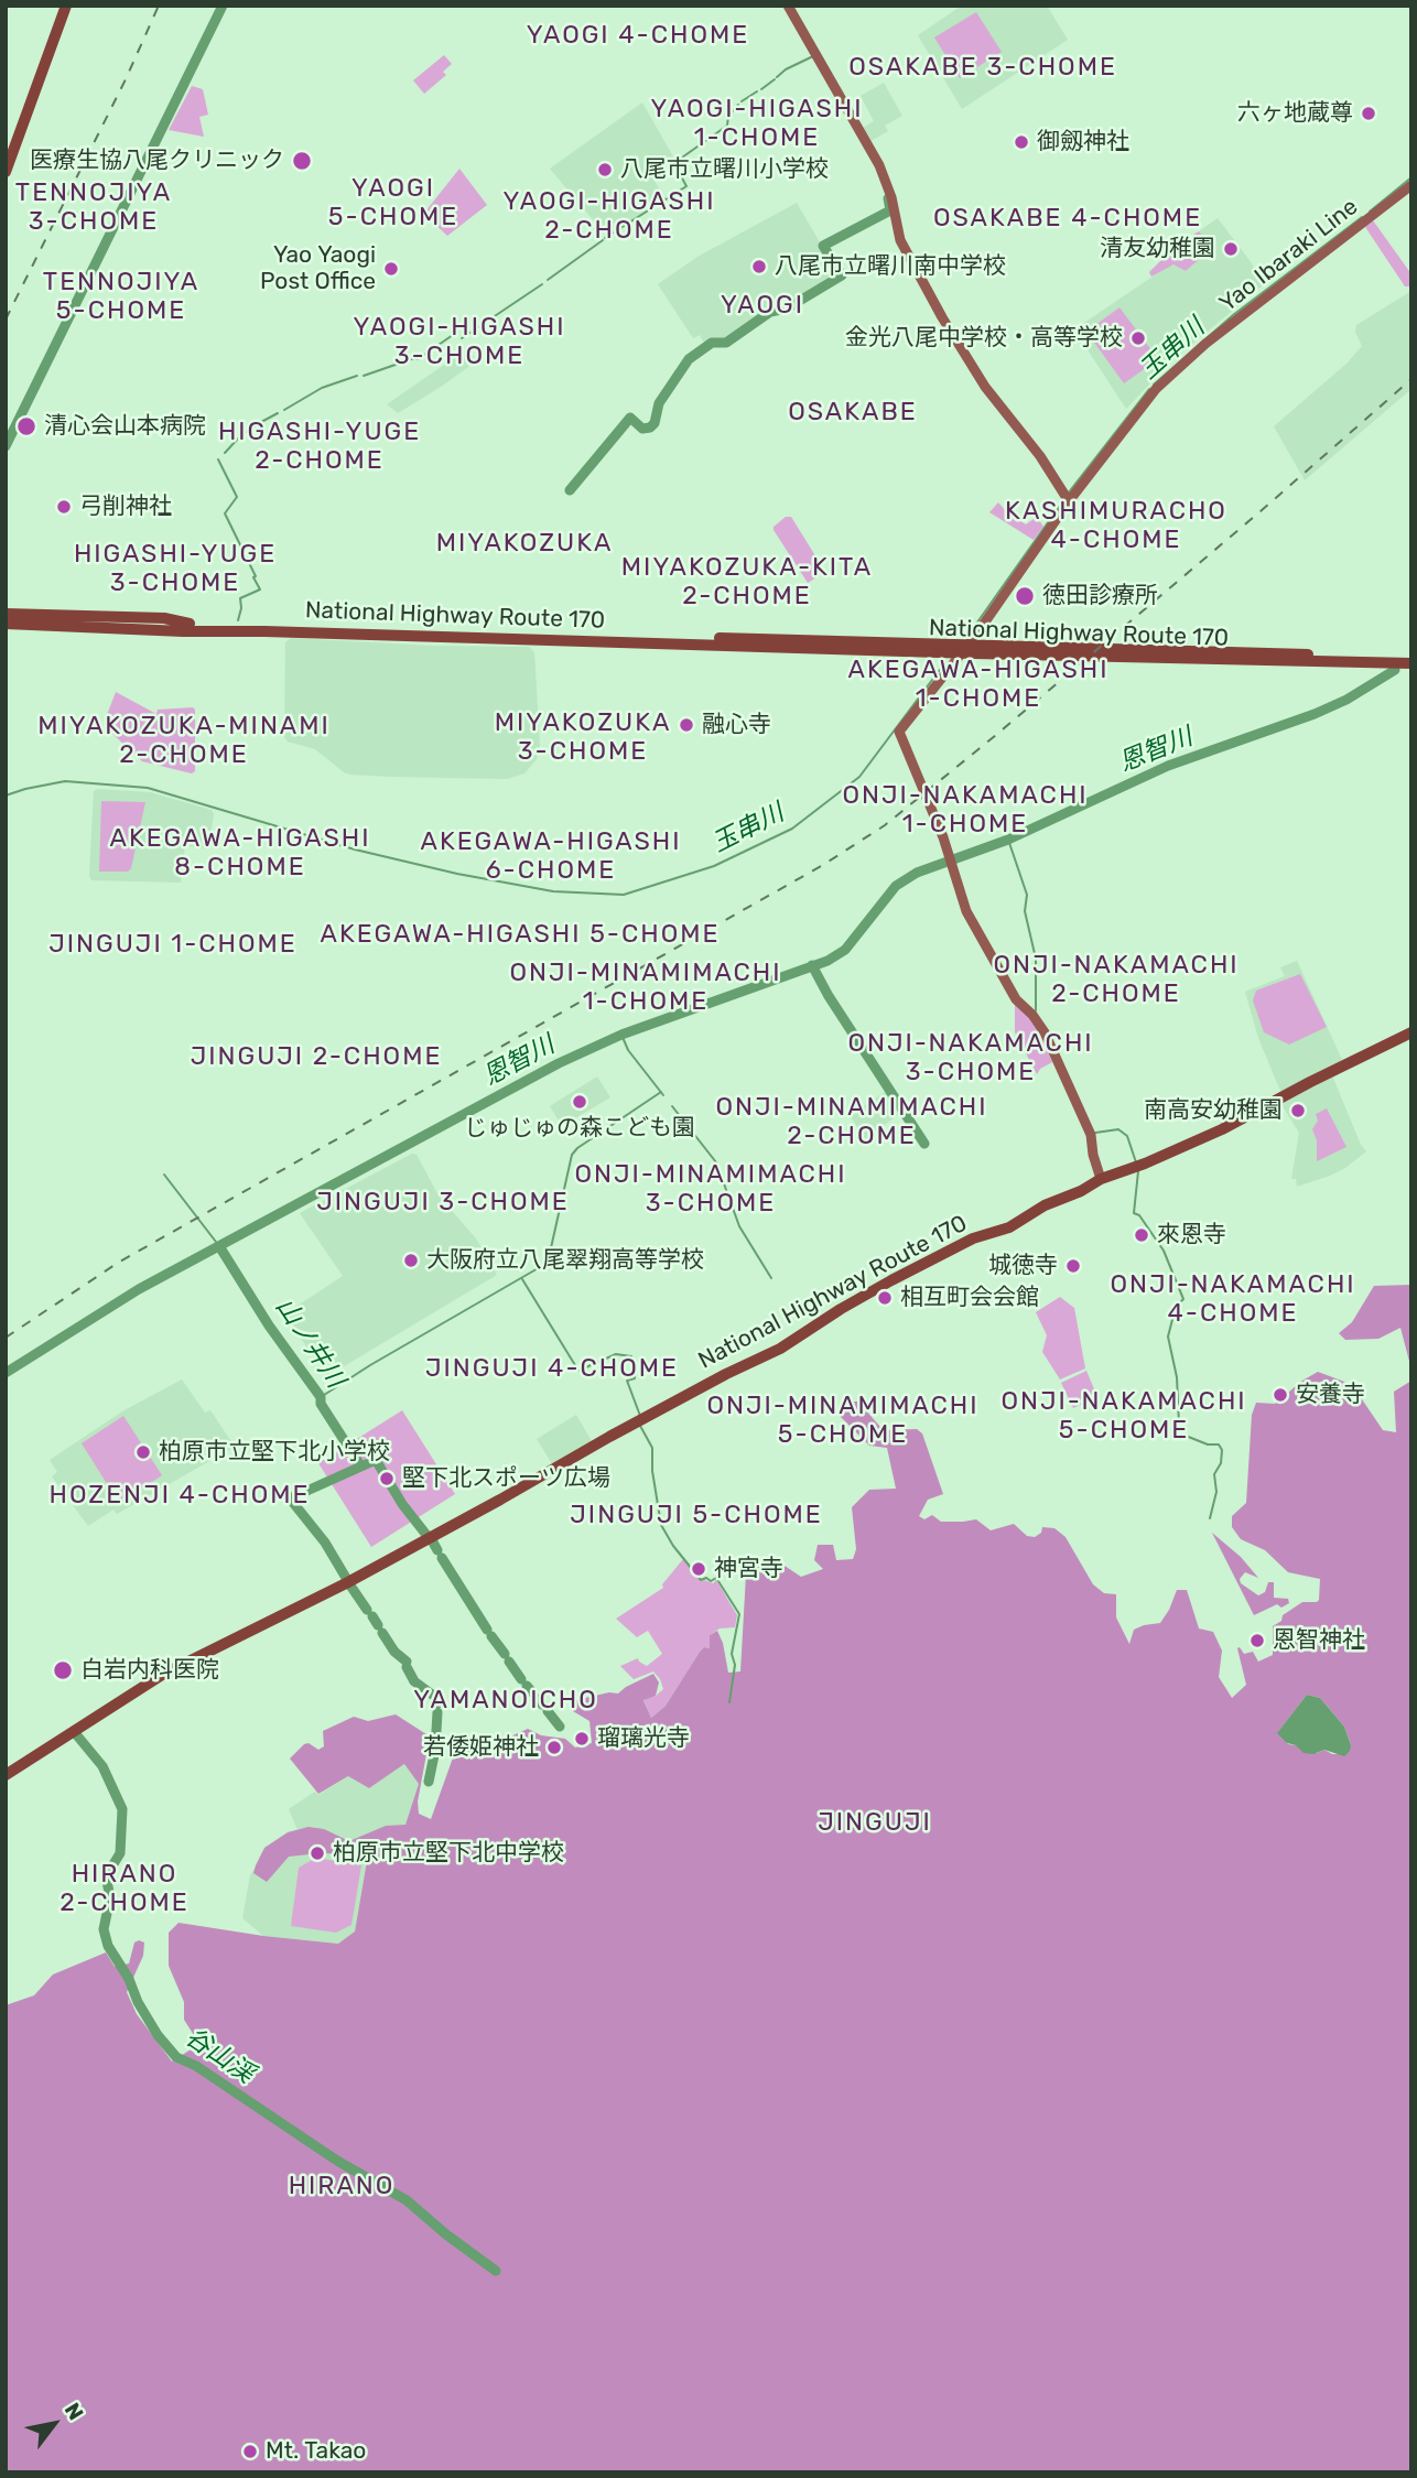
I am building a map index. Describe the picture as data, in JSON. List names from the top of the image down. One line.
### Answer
{"streets":{"highway":["National Highway Route 170"],"main road":["Yao Ibaraki Line"]},"crossings":[["Yao Ibaraki Line","National Highway Route 170"]],"districts":["YAOGI 4-CHOME","OSAKABE 3-CHOME","YAOGI-HIGASHI 1-CHOME","YAOGI 5-CHOME","TENNOJIYA 3-CHOME","YAOGI-HIGASHI 2-CHOME","OSAKABE 4-CHOME","TENNOJIYA 5-CHOME","YAOGI","YAOGI-HIGASHI 3-CHOME","OSAKABE","HIGASHI-YUGE 2-CHOME","KASHIMURACHO 4-CHOME","MIYAKOZUKA","HIGASHI-YUGE 3-CHOME","MIYAKOZUKA-KITA 2-CHOME","AKEGAWA-HIGASHI 1-CHOME","MIYAKOZUKA 3-CHOME","MIYAKOZUKA-MINAMI 2-CHOME","ONJI-NAKAMACHI 1-CHOME","AKEGAWA-HIGASHI 8-CHOME","AKEGAWA-HIGASHI 6-CHOME","AKEGAWA-HIGASHI 5-CHOME","JINGUJI 1-CHOME","ONJI-NAKAMACHI 2-CHOME","ONJI-MINAMIMACHI 1-CHOME","ONJI-NAKAMACHI 3-CHOME","JINGUJI 2-CHOME","ONJI-MINAMIMACHI 2-CHOME","ONJI-MINAMIMACHI 3-CHOME","JINGUJI 3-CHOME","ONJI-NAKAMACHI 4-CHOME","JINGUJI 4-CHOME","ONJI-NAKAMACHI 5-CHOME","ONJI-MINAMIMACHI 5-CHOME","HOZENJI 4-CHOME","JINGUJI 5-CHOME","YAMANOICHO","JINGUJI","HIRANO 2-CHOME","HIRANO"],"water":["玉串川","恩智川","山ノ井川","谷山渓"],"places":["六ヶ地蔵尊","御劔神社","医療生協八尾クリニック","八尾市立曙川小学校","清友幼稚園","八尾市立曙川南中学校","Yao Yaogi Post Office","金光八尾中学校・高等学校","清心会山本病院","弓削神社","徳田診療所","融心寺","じゅじゅの森こども園","南高安幼稚園","來恩寺","大阪府立八尾翠翔高等学校","城徳寺","相互町会会館","安養寺","柏原市立堅下北小学校","堅下北スポーツ広場","神宮寺","恩智神社","白岩内科医院","瑠璃光寺","若倭姫神社","柏原市立堅下北中学校","Mt. Takao"],"north":"top right"}
